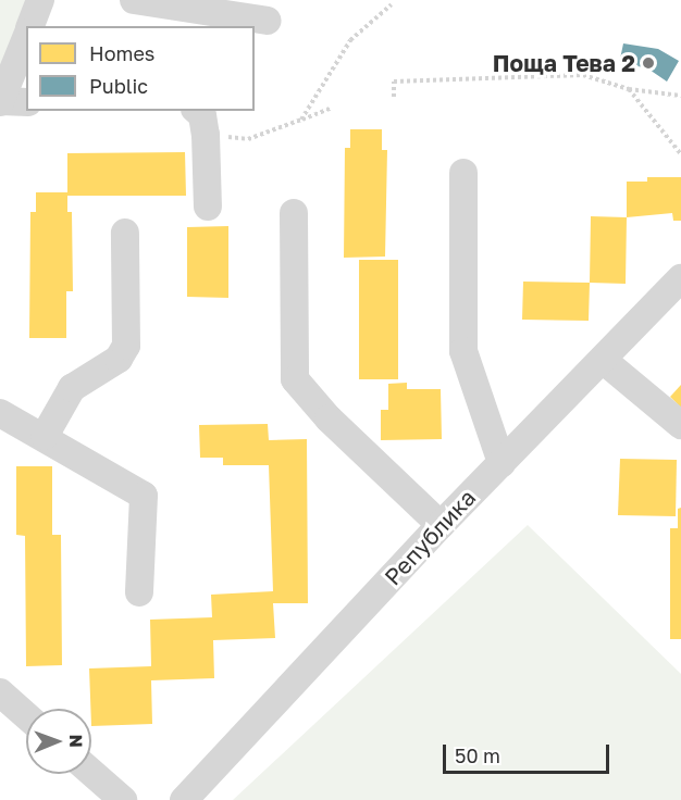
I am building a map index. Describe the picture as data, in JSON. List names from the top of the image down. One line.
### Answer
{"streets":{"street":["Република"]},"places":["Поща Тева 2"],"legend":["Homes","Public"],"scale_bar":"50 m","north":"right"}
